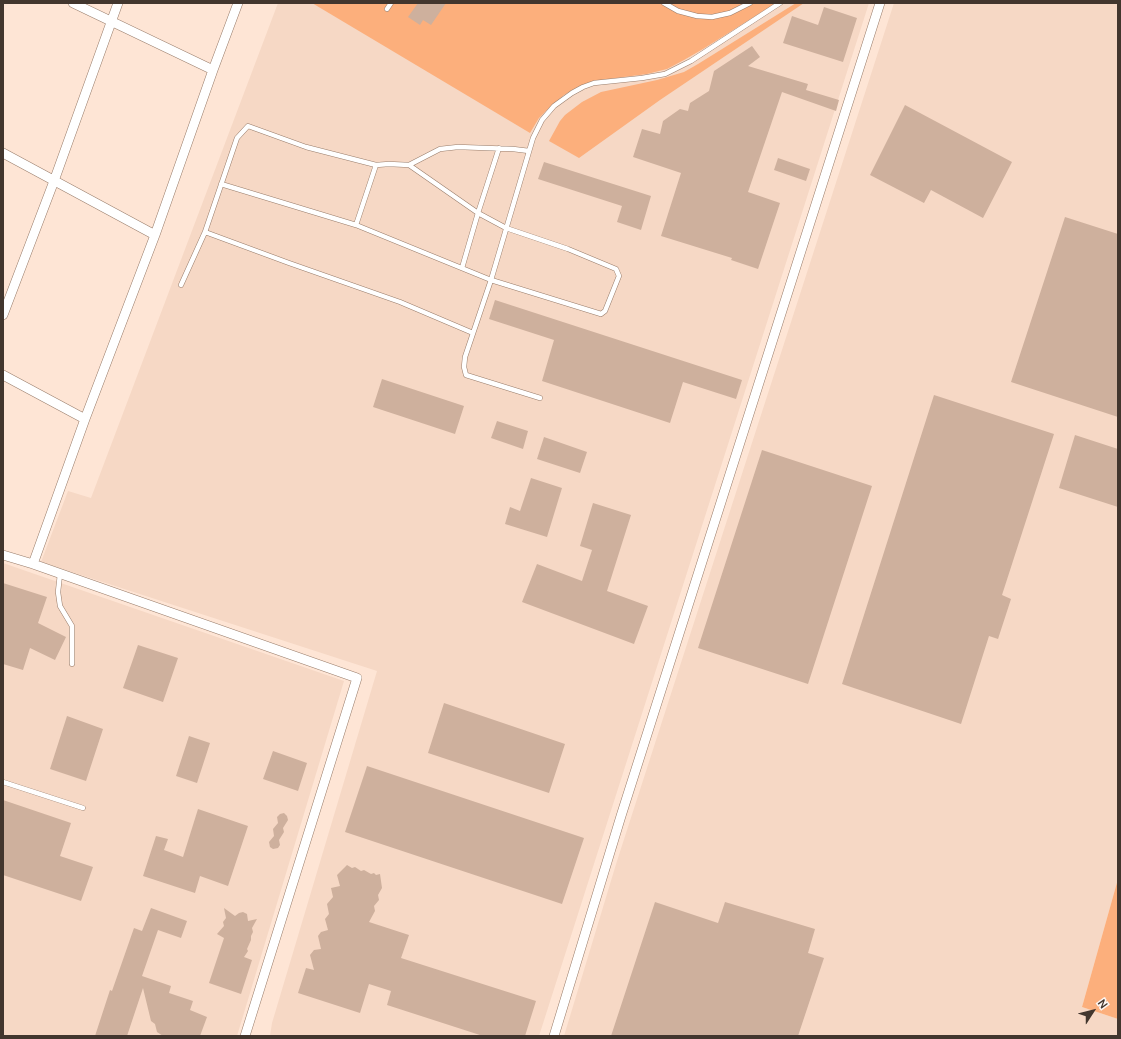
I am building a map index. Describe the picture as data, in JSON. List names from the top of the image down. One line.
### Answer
{"north":"top right"}
